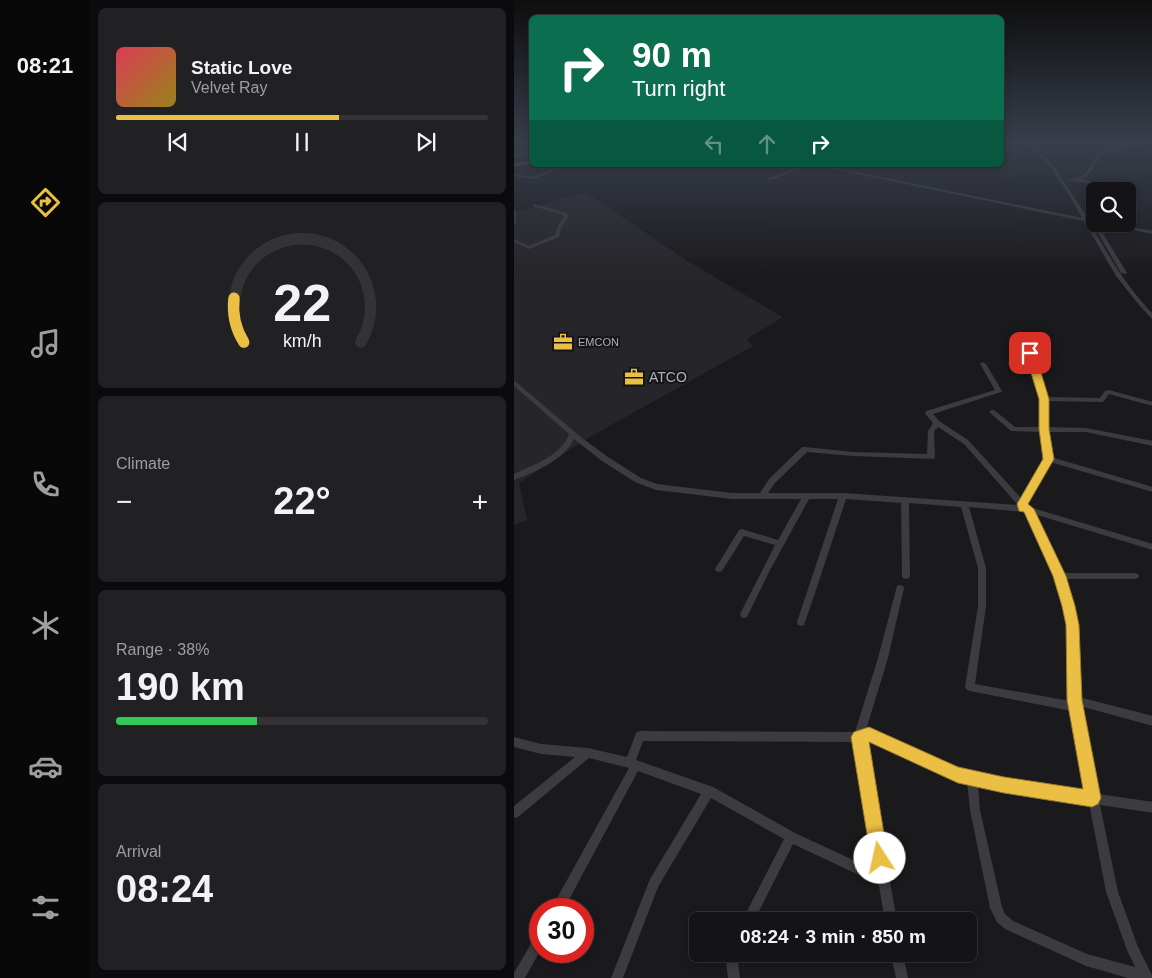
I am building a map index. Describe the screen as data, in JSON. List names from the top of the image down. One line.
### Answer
{"places":{"office":["EMCON","ATCO"]},"page":{"tabs":"08:21","turn":["90 m","Turn right"],"song":["Static Love","Velvet Ray"],"tile":["Climate",["Range · 38%","190 km"],["Arrival","08:24"]],"heat":["−","22°","+"],"limit":"30","trip":"08:24 · 3 min · 850 m","gauge":["22","km/h"]}}
